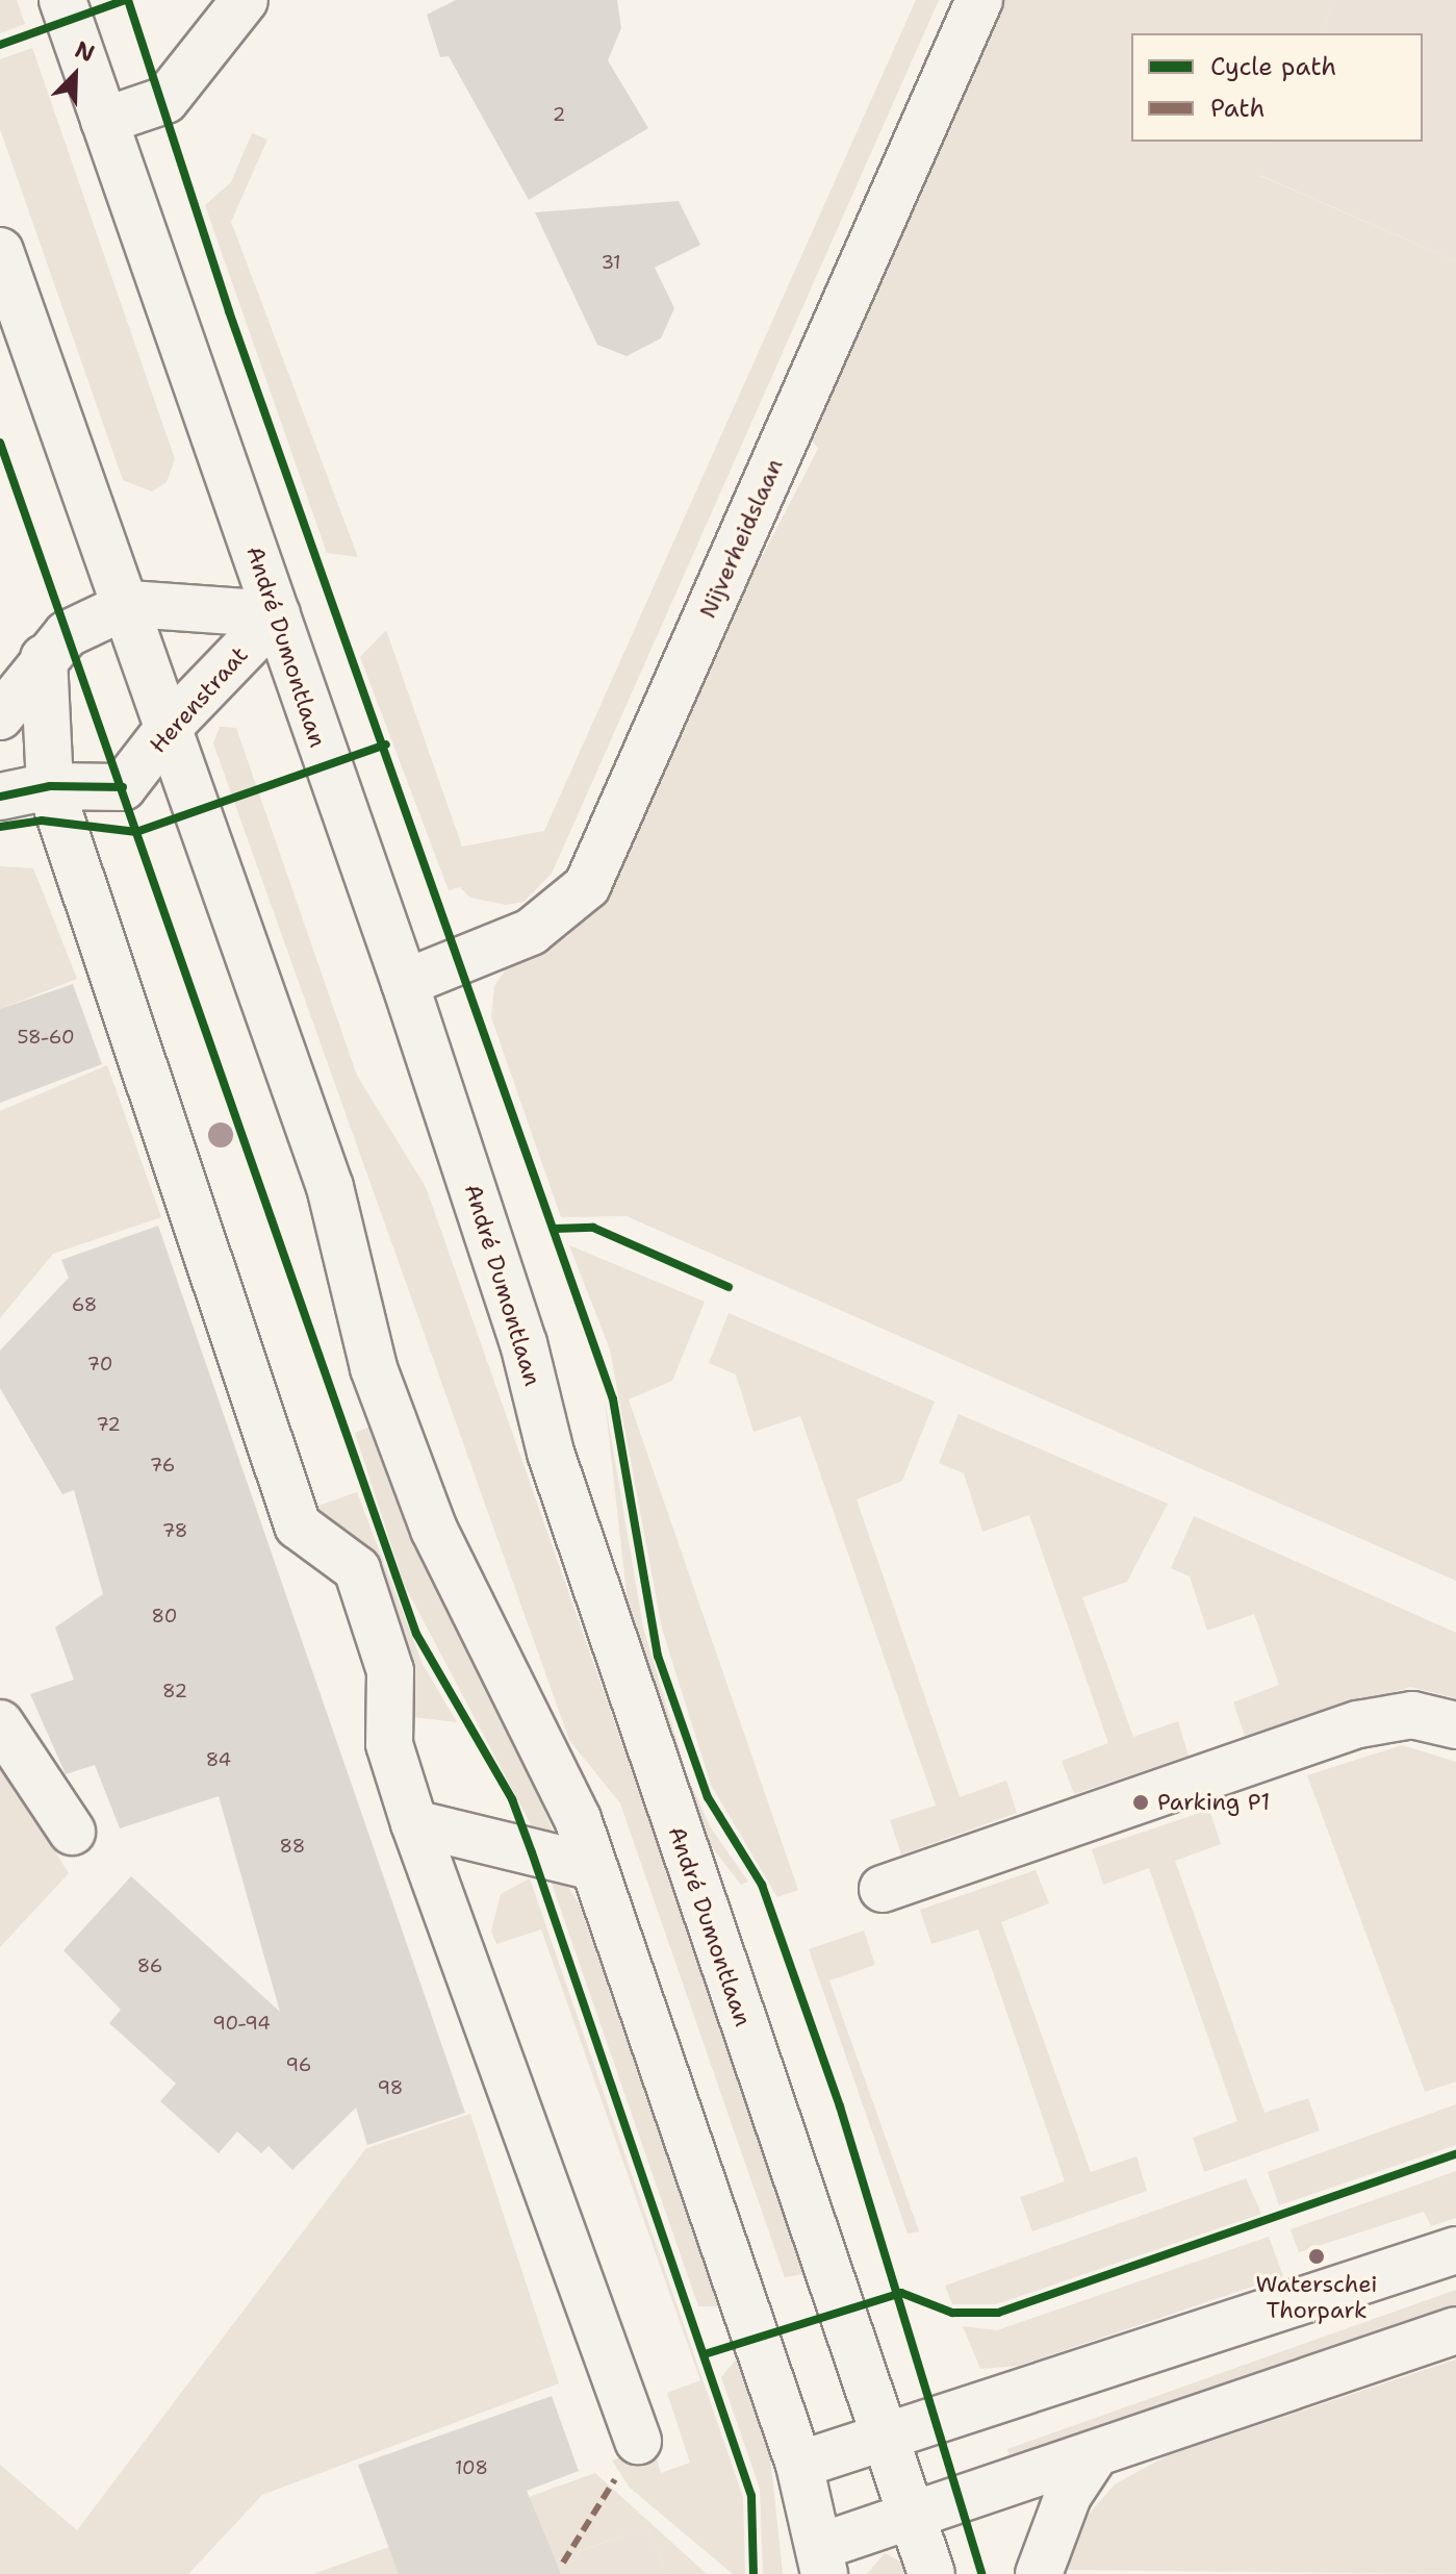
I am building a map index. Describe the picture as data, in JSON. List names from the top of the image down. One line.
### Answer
{"streets":{"main road":["Nijverheidslaan","André Dumontlaan","Herenstraat"]},"crossings":[["Nijverheidslaan","André Dumontlaan"],["André Dumontlaan","Herenstraat"]],"places":["Parking P1","Waterschei Thorpark"],"house_numbers":["2","31","58-60","68","70","72","76","78","80","82","84","88","86","90-94","96","98","108"],"legend":["Cycle path","Path"],"north":"top right"}
